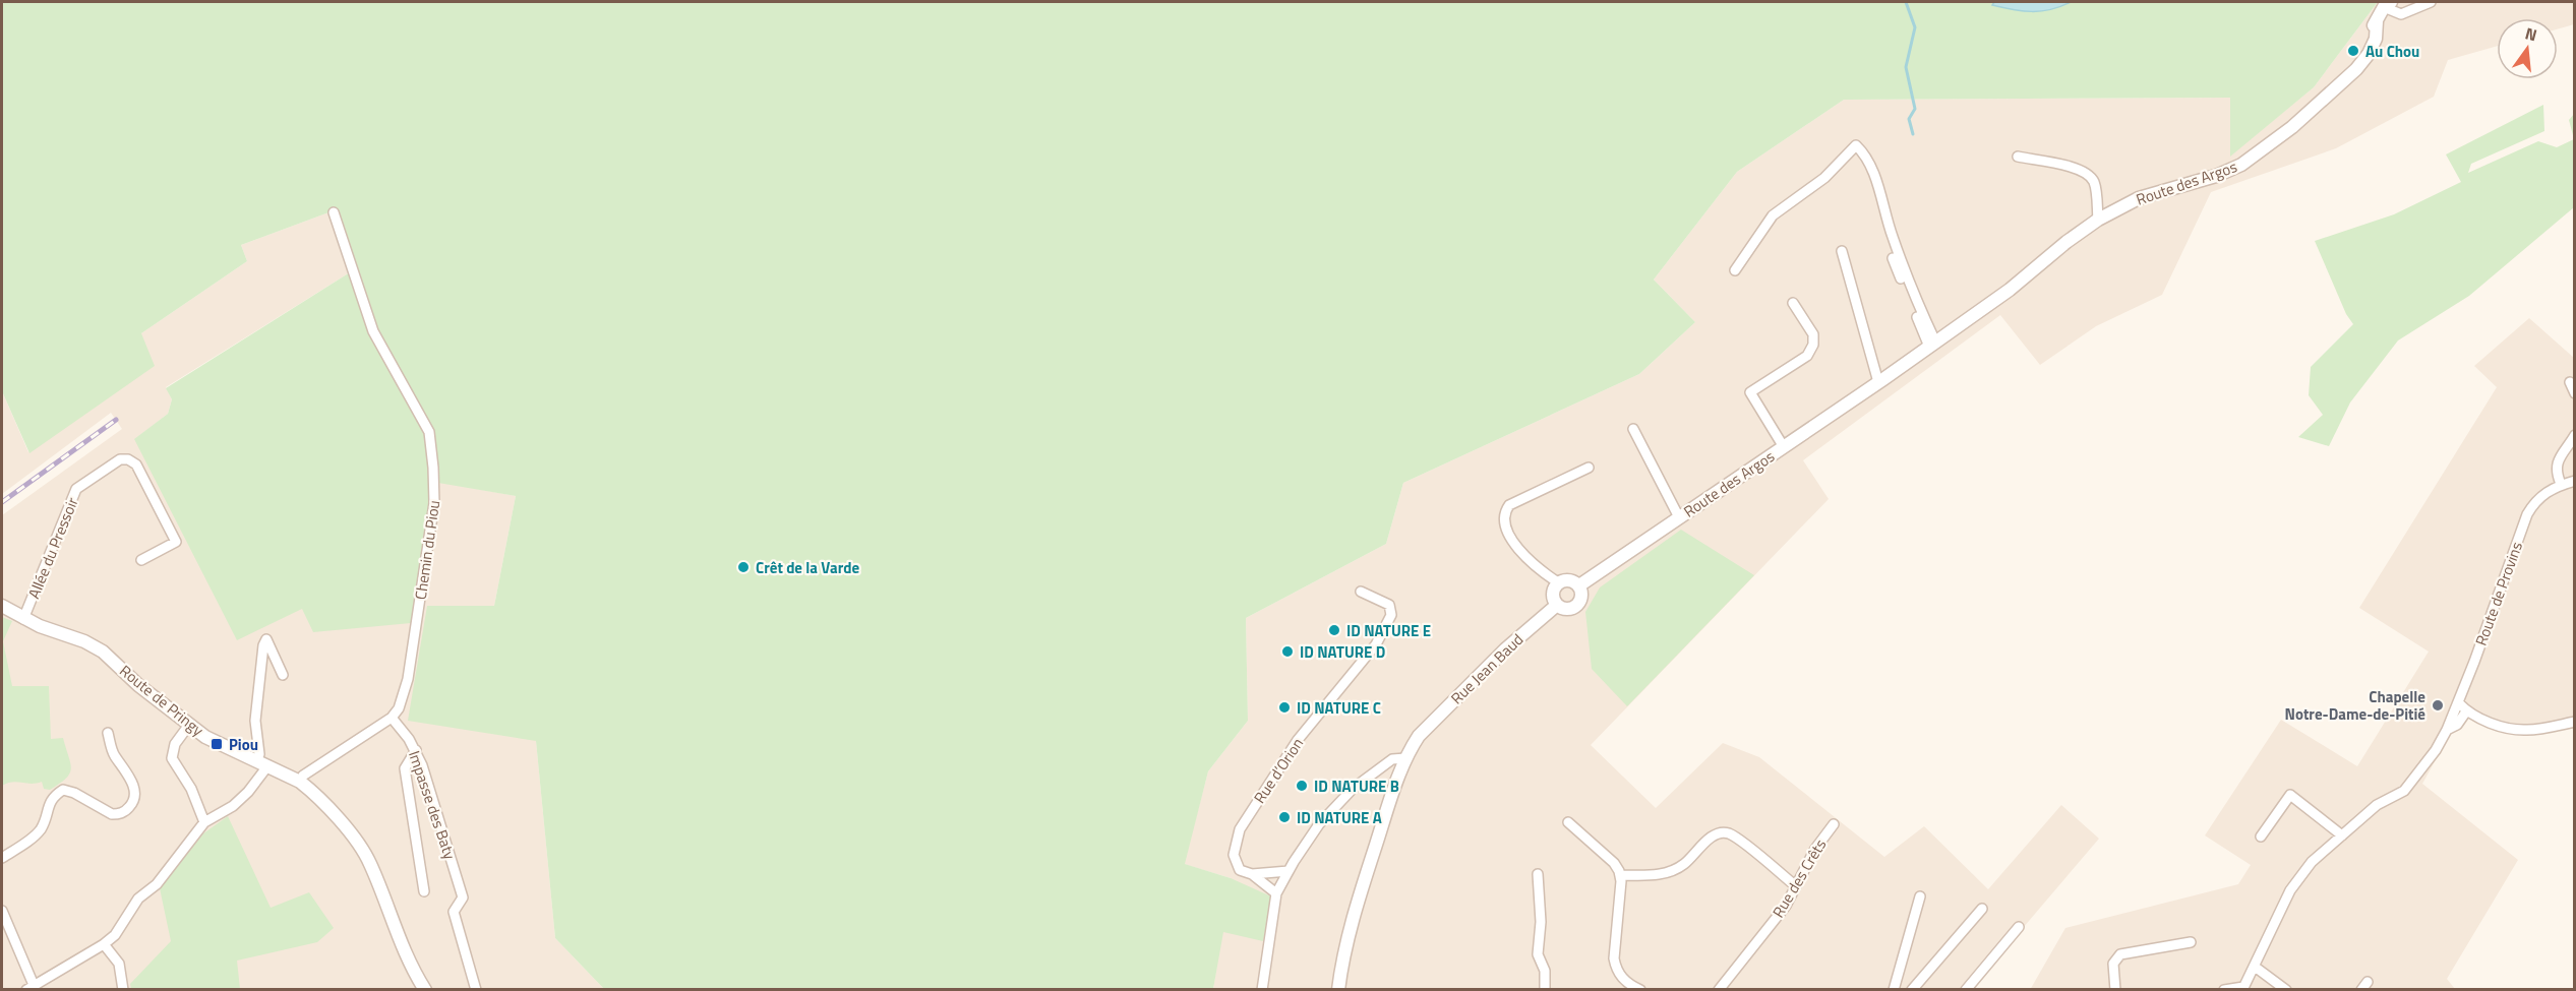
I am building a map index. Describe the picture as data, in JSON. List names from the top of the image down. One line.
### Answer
{"streets":{"street":["Route des Argos","Allée du Pressoir","Chemin du Piou","Route de Provins","Rue Jean Baud","Route de Pringy","Rue d’Orion","Impasse des Baty","Rue des Crêts"]},"crossings":[["Route des Argos","Rue Jean Baud"],["Allée du Pressoir","Route de Pringy"],["Chemin du Piou","Route de Pringy"],["Chemin du Piou","Impasse des Baty"]],"places":{"other":["Au Chou","Crêt de la Varde","ID NATURE E","ID NATURE D","Chapelle Notre-Dame-de-Pitié","ID NATURE C","ID NATURE B","ID NATURE A"],"transit":["Piou"]},"north":"top"}
